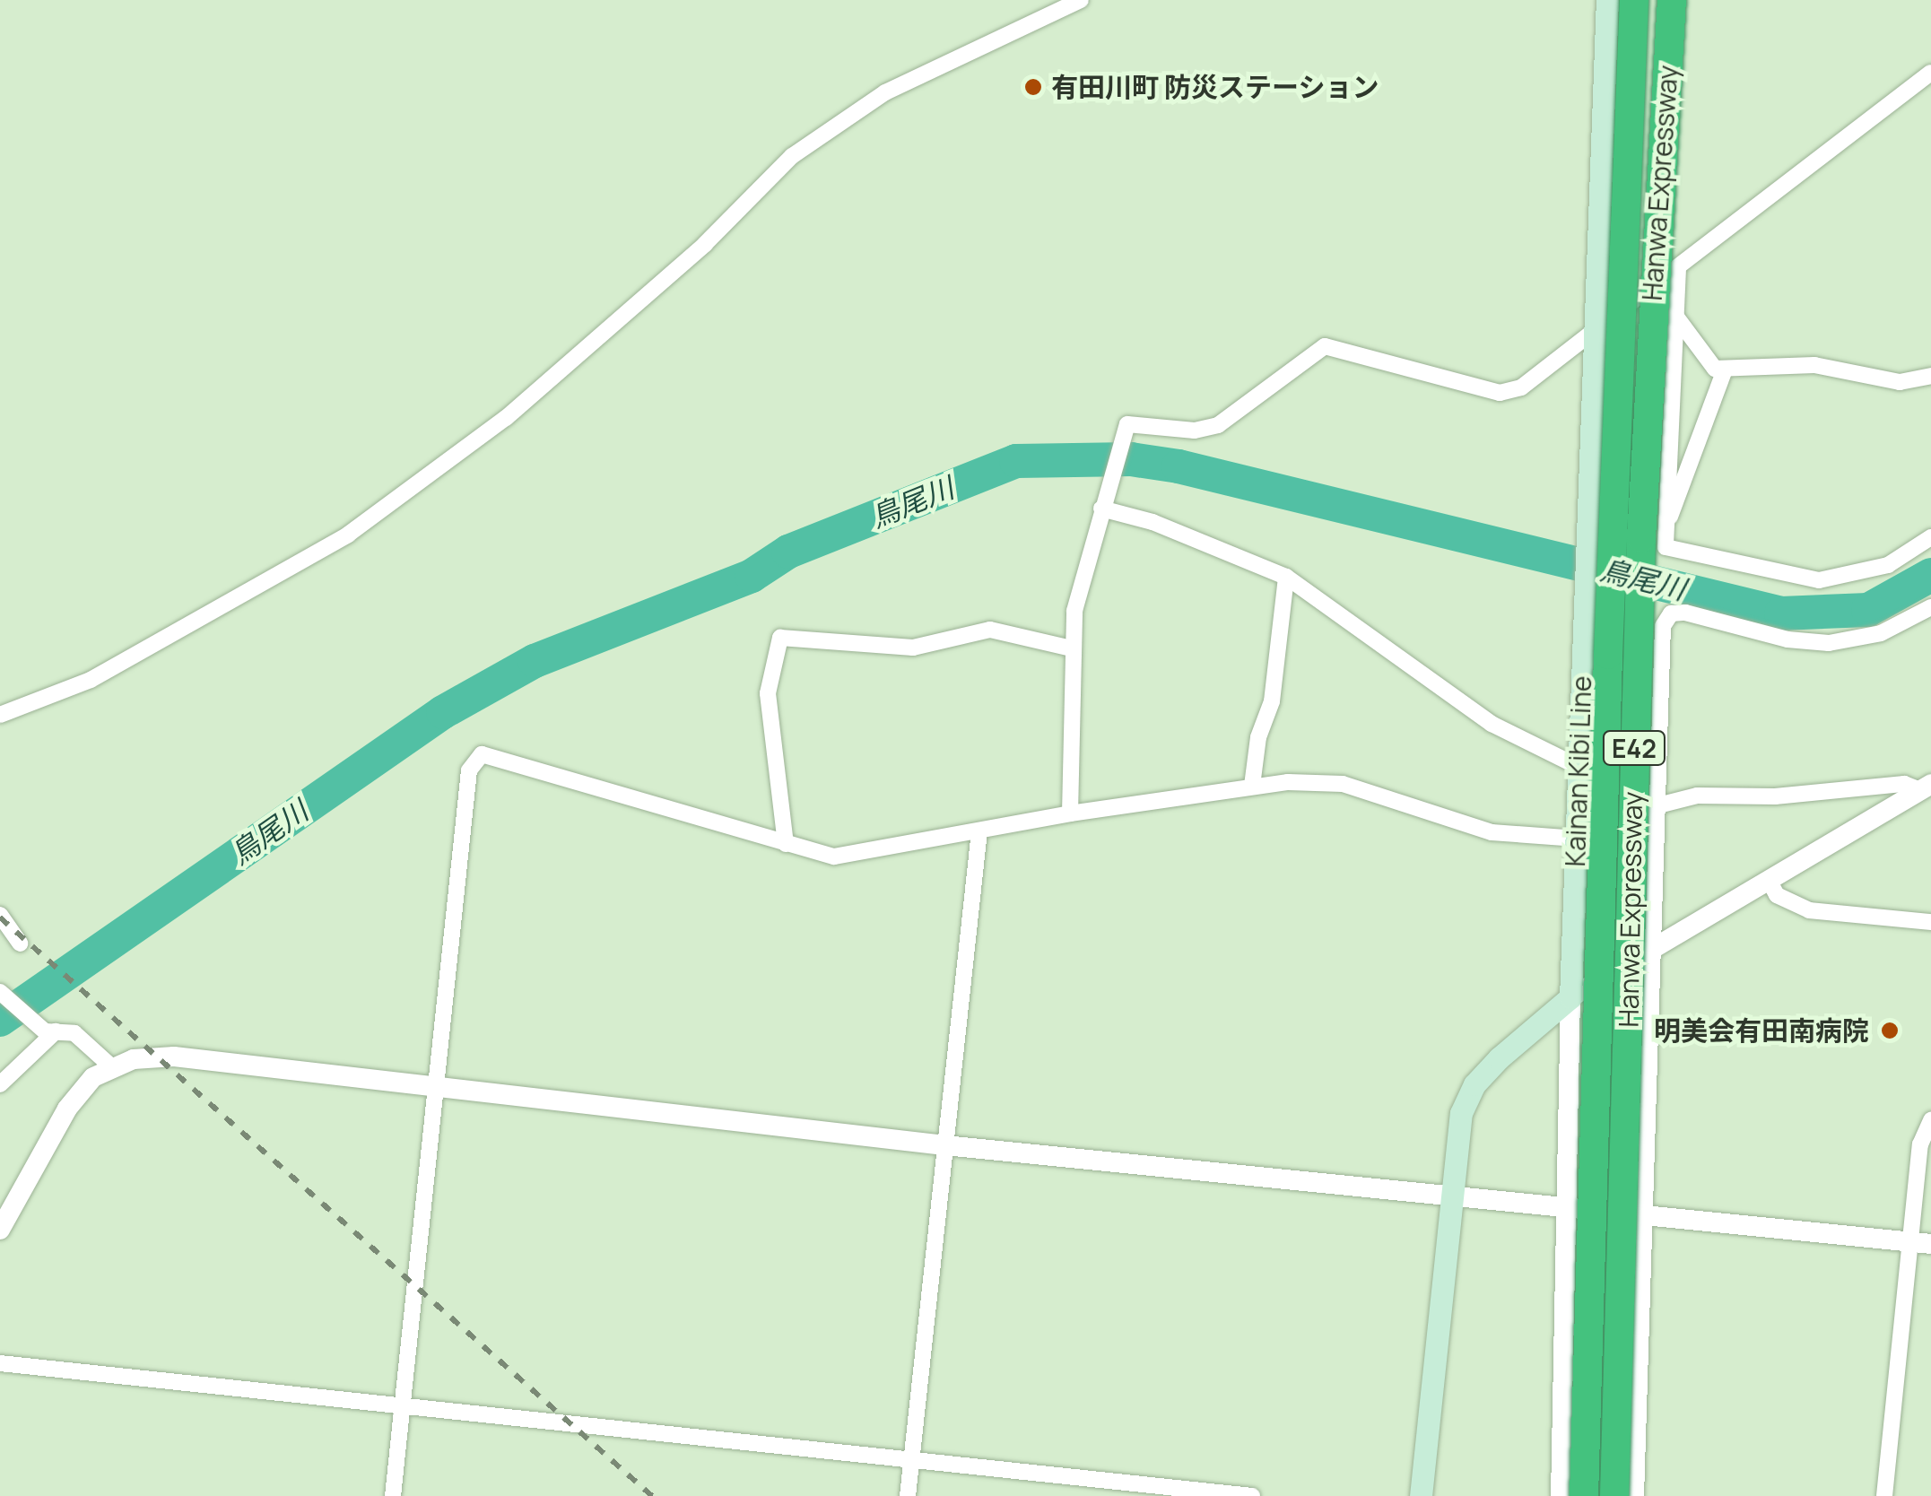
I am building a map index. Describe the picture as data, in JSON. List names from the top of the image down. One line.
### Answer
{"streets":{"highway":["Hanwa Expressway","E42"],"main road":["Kainan Kibi Line"]},"water":["鳥尾川"],"places":["有田川町 防災ステーション","明美会有田南病院"]}
